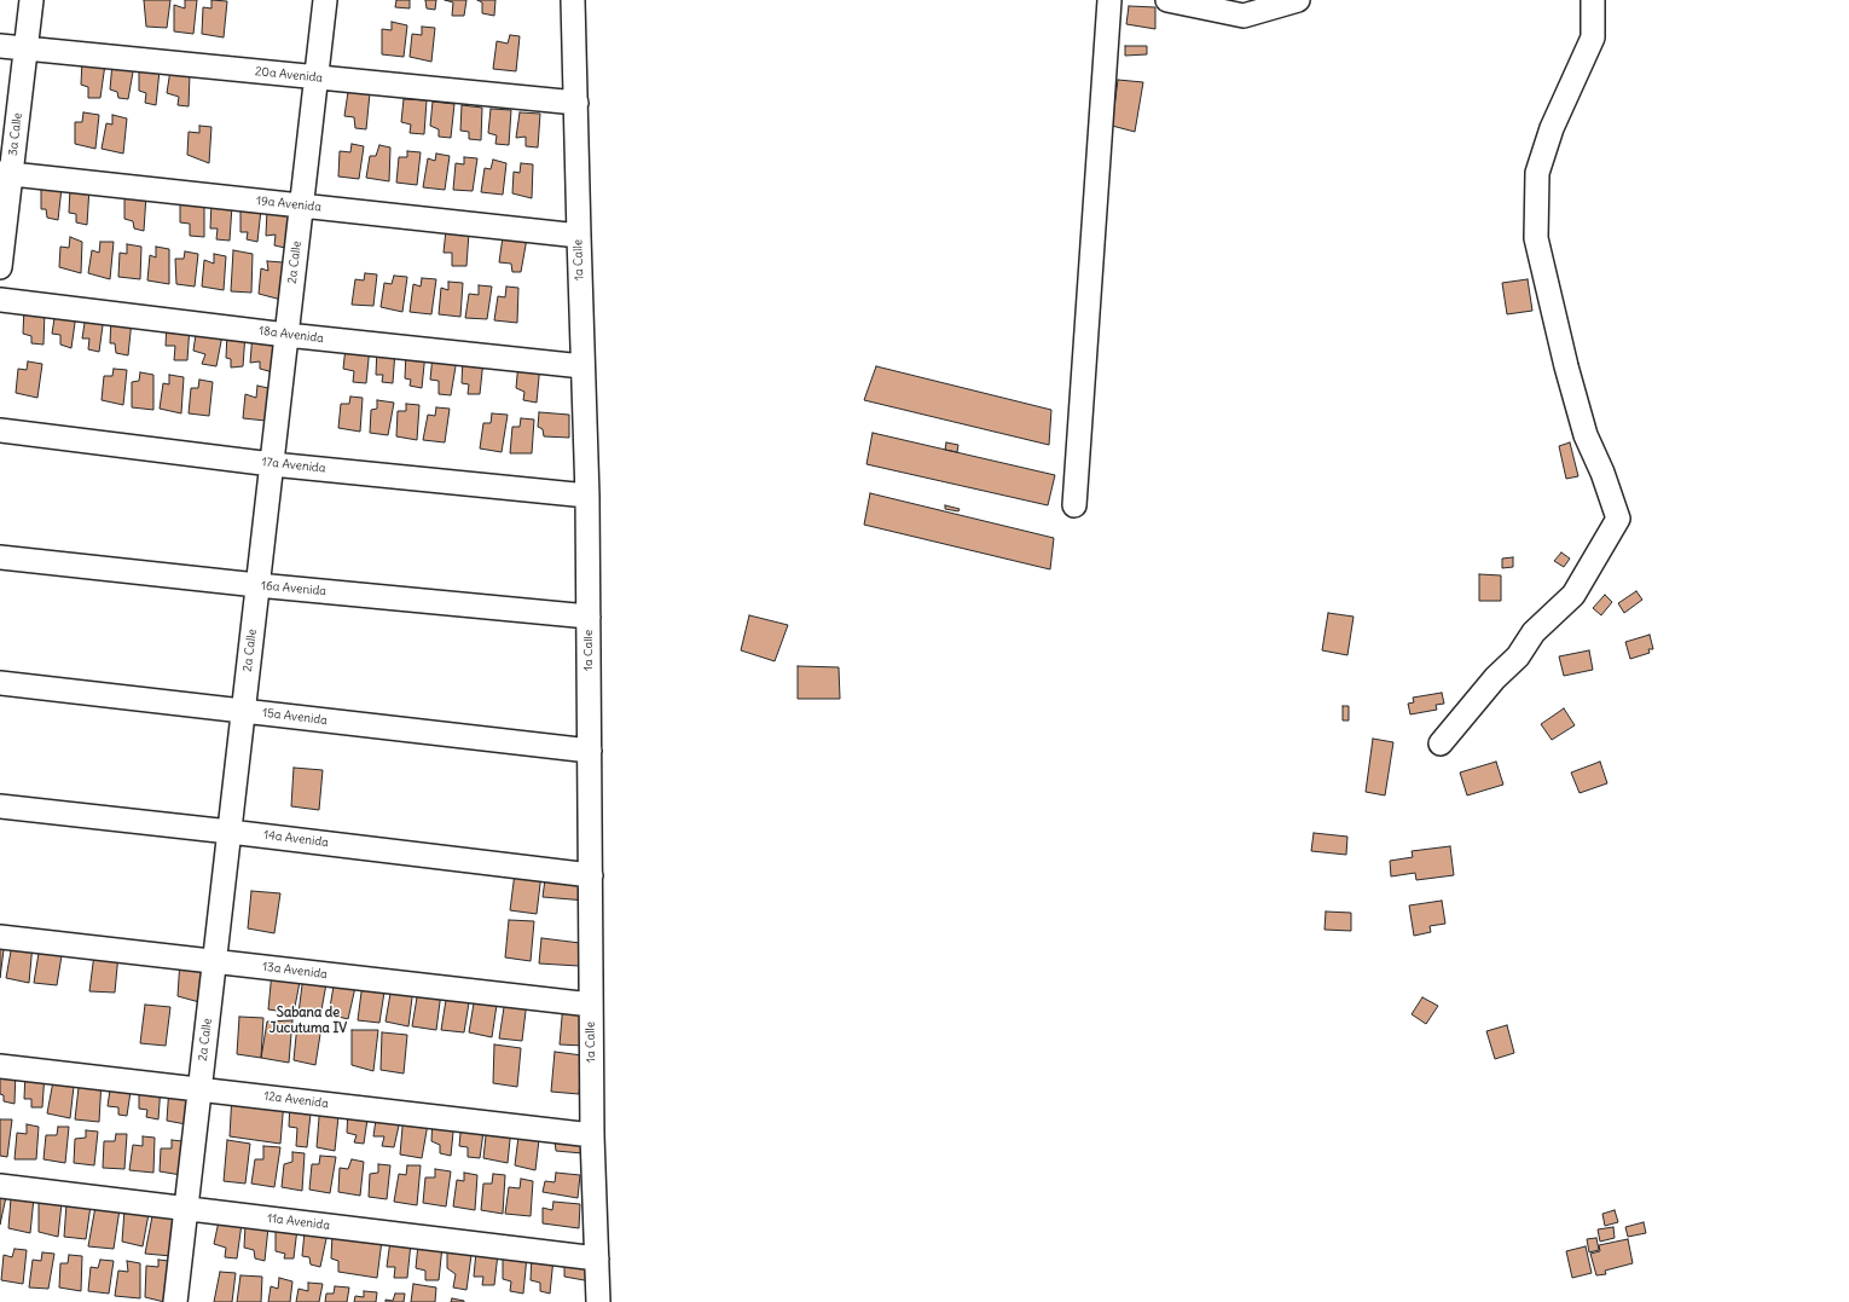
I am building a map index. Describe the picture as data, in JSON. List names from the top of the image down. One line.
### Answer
{"streets":{"street":["20a Avenida","3a Calle","19a Avenida","1a Calle","2a Calle","18a Avenida","17a Avenida","16a Avenida","15a Avenida","14a Avenida","13a Avenida","12a Avenida","11a Avenida"]},"crossings":[["20a Avenida","3a Calle"],["20a Avenida","1a Calle"],["20a Avenida","2a Calle"],["3a Calle","19a Avenida"],["19a Avenida","1a Calle"],["19a Avenida","2a Calle"],["1a Calle","18a Avenida"],["1a Calle","17a Avenida"],["1a Calle","16a Avenida"],["1a Calle","15a Avenida"],["1a Calle","14a Avenida"],["1a Calle","13a Avenida"],["1a Calle","12a Avenida"],["1a Calle","11a Avenida"],["2a Calle","18a Avenida"],["2a Calle","17a Avenida"],["2a Calle","16a Avenida"],["2a Calle","15a Avenida"],["2a Calle","14a Avenida"],["2a Calle","13a Avenida"],["2a Calle","12a Avenida"],["2a Calle","11a Avenida"]],"districts":["Sabana de Jucutuma IV"]}
